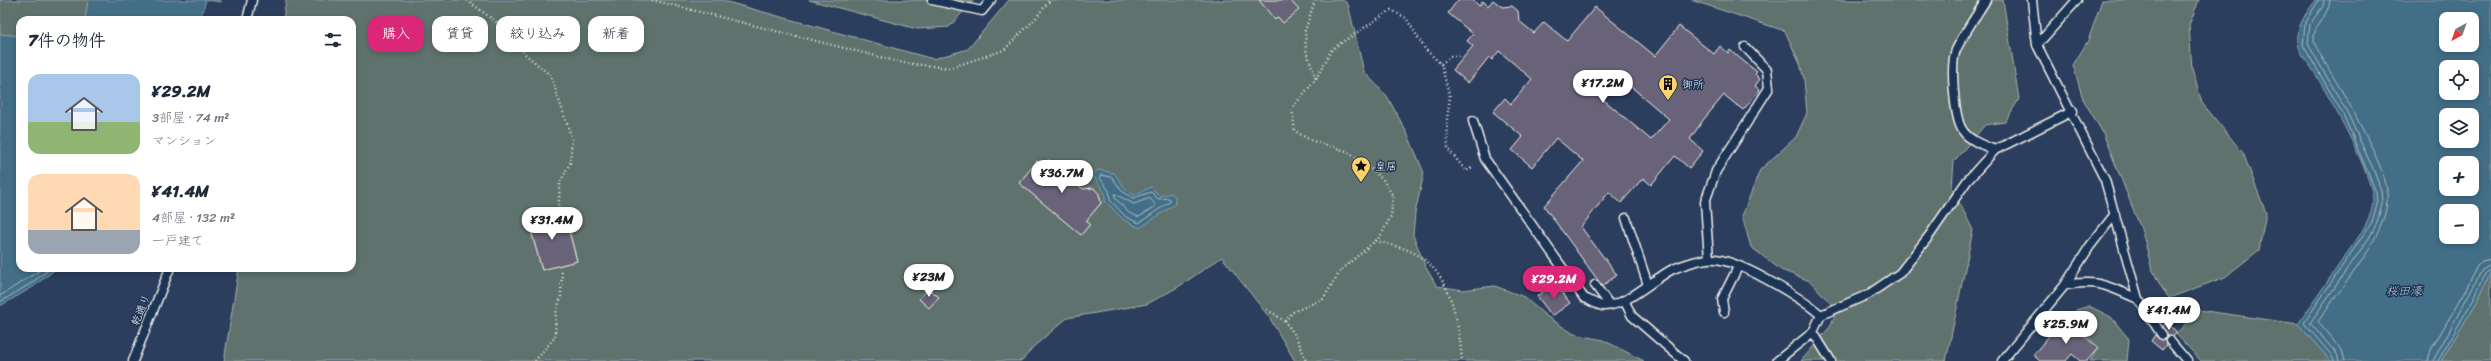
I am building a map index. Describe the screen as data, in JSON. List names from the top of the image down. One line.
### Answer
{"streets":{"lane":["乾通り"]},"water":["桜田濠"],"places":{"building":["御所"],"place":["皇居"]},"north":"bottom left","page":{"map_buttons":["+","−"],"chip":["購入","賃貸","絞り込み","新着"],"heading":"7件の物件","list":[{"name":"¥29.2M","note":"3部屋 · 74 m² · マンション"},{"name":"¥41.4M","note":"4部屋 · 132 m² · 一戸建て"}],"price":["¥17.2M","¥36.7M","¥31.4M","¥23M","¥29.2M","¥41.4M","¥25.9M"]}}
